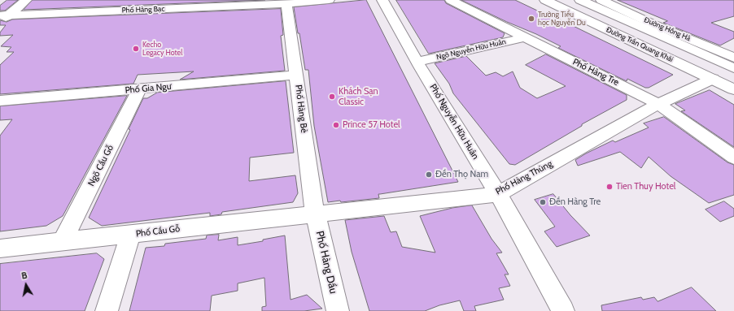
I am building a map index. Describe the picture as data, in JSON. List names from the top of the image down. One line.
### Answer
{"streets":{"main road":["Đường Trần Quang Khải"],"street":["Phố Hàng Bạc","Đường Hồng Hà","Ngõ Nguyễn Hữu Huân","Phố Hàng Tre","Phố Gia Ngư","Phố Hàng Bè","Phố Nguyễn Hữu Huân","Ngõ Cầu Gỗ","Phố Hàng Thùng","Phố Cầu Gỗ","Phố Hàng Dầu"]},"crossings":[["Phố Hàng Bạc","Phố Hàng Bè"],["Đường Trần Quang Khải","Phố Hàng Thùng"],["Ngõ Nguyễn Hữu Huân","Phố Hàng Tre"],["Ngõ Nguyễn Hữu Huân","Phố Nguyễn Hữu Huân"],["Phố Hàng Tre","Phố Hàng Thùng"],["Phố Gia Ngư","Phố Hàng Bè"],["Phố Gia Ngư","Ngõ Cầu Gỗ"],["Phố Hàng Bè","Phố Hàng Thùng"],["Phố Hàng Bè","Phố Cầu Gỗ"],["Phố Hàng Bè","Phố Hàng Dầu"],["Phố Nguyễn Hữu Huân","Phố Hàng Thùng"],["Ngõ Cầu Gỗ","Phố Cầu Gỗ"],["Phố Hàng Thùng","Phố Cầu Gỗ"],["Phố Hàng Thùng","Phố Hàng Dầu"],["Phố Cầu Gỗ","Phố Hàng Dầu"]],"places":["Trường Tiểu học Nguyễn Du","Kecho Legacy Hotel","Khách Sạn Classic","Prince 57 Hotel","Đền Thọ Nam","Tien Thuy Hotel","Đền Hàng Tre"],"north":"top"}
